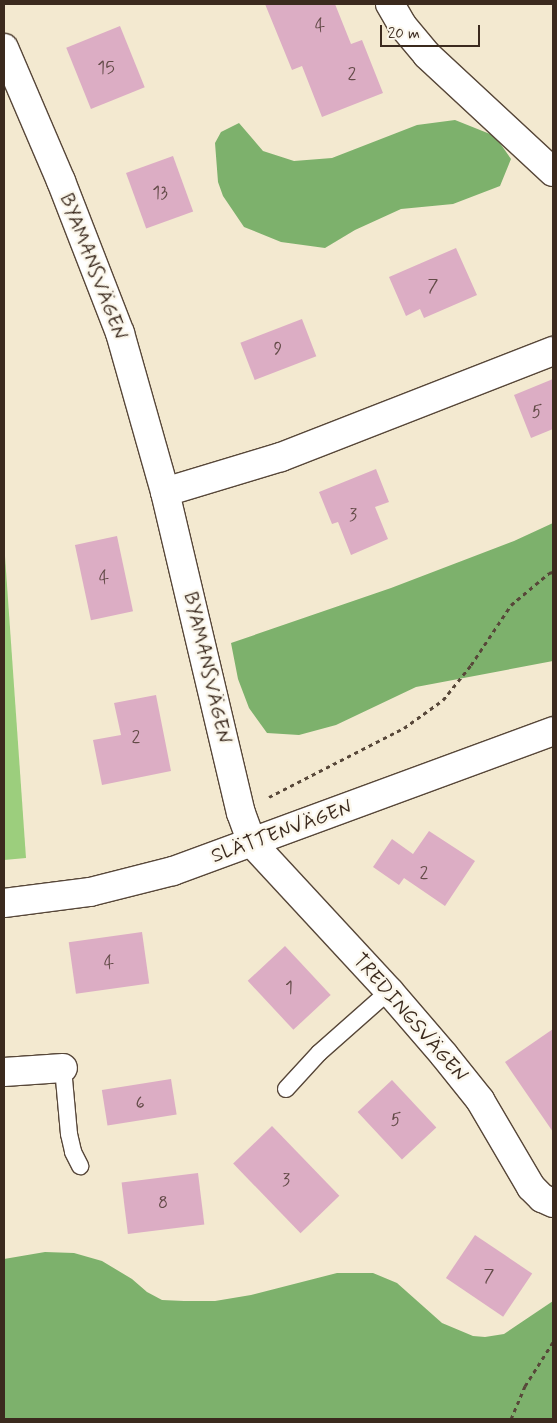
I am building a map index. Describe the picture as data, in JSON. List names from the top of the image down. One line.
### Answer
{"streets":{"street":["BYAMANSVÄGEN","SLÄTTENVÄGEN","TREDINGSVÄGEN"]},"crossings":[["BYAMANSVÄGEN","SLÄTTENVÄGEN"],["BYAMANSVÄGEN","TREDINGSVÄGEN"],["SLÄTTENVÄGEN","TREDINGSVÄGEN"]],"house_numbers":["4","15","2","13","7","9","5","3","4","2","2","4","1","6","5","3","8","7"],"scale_bar":"20 m"}
